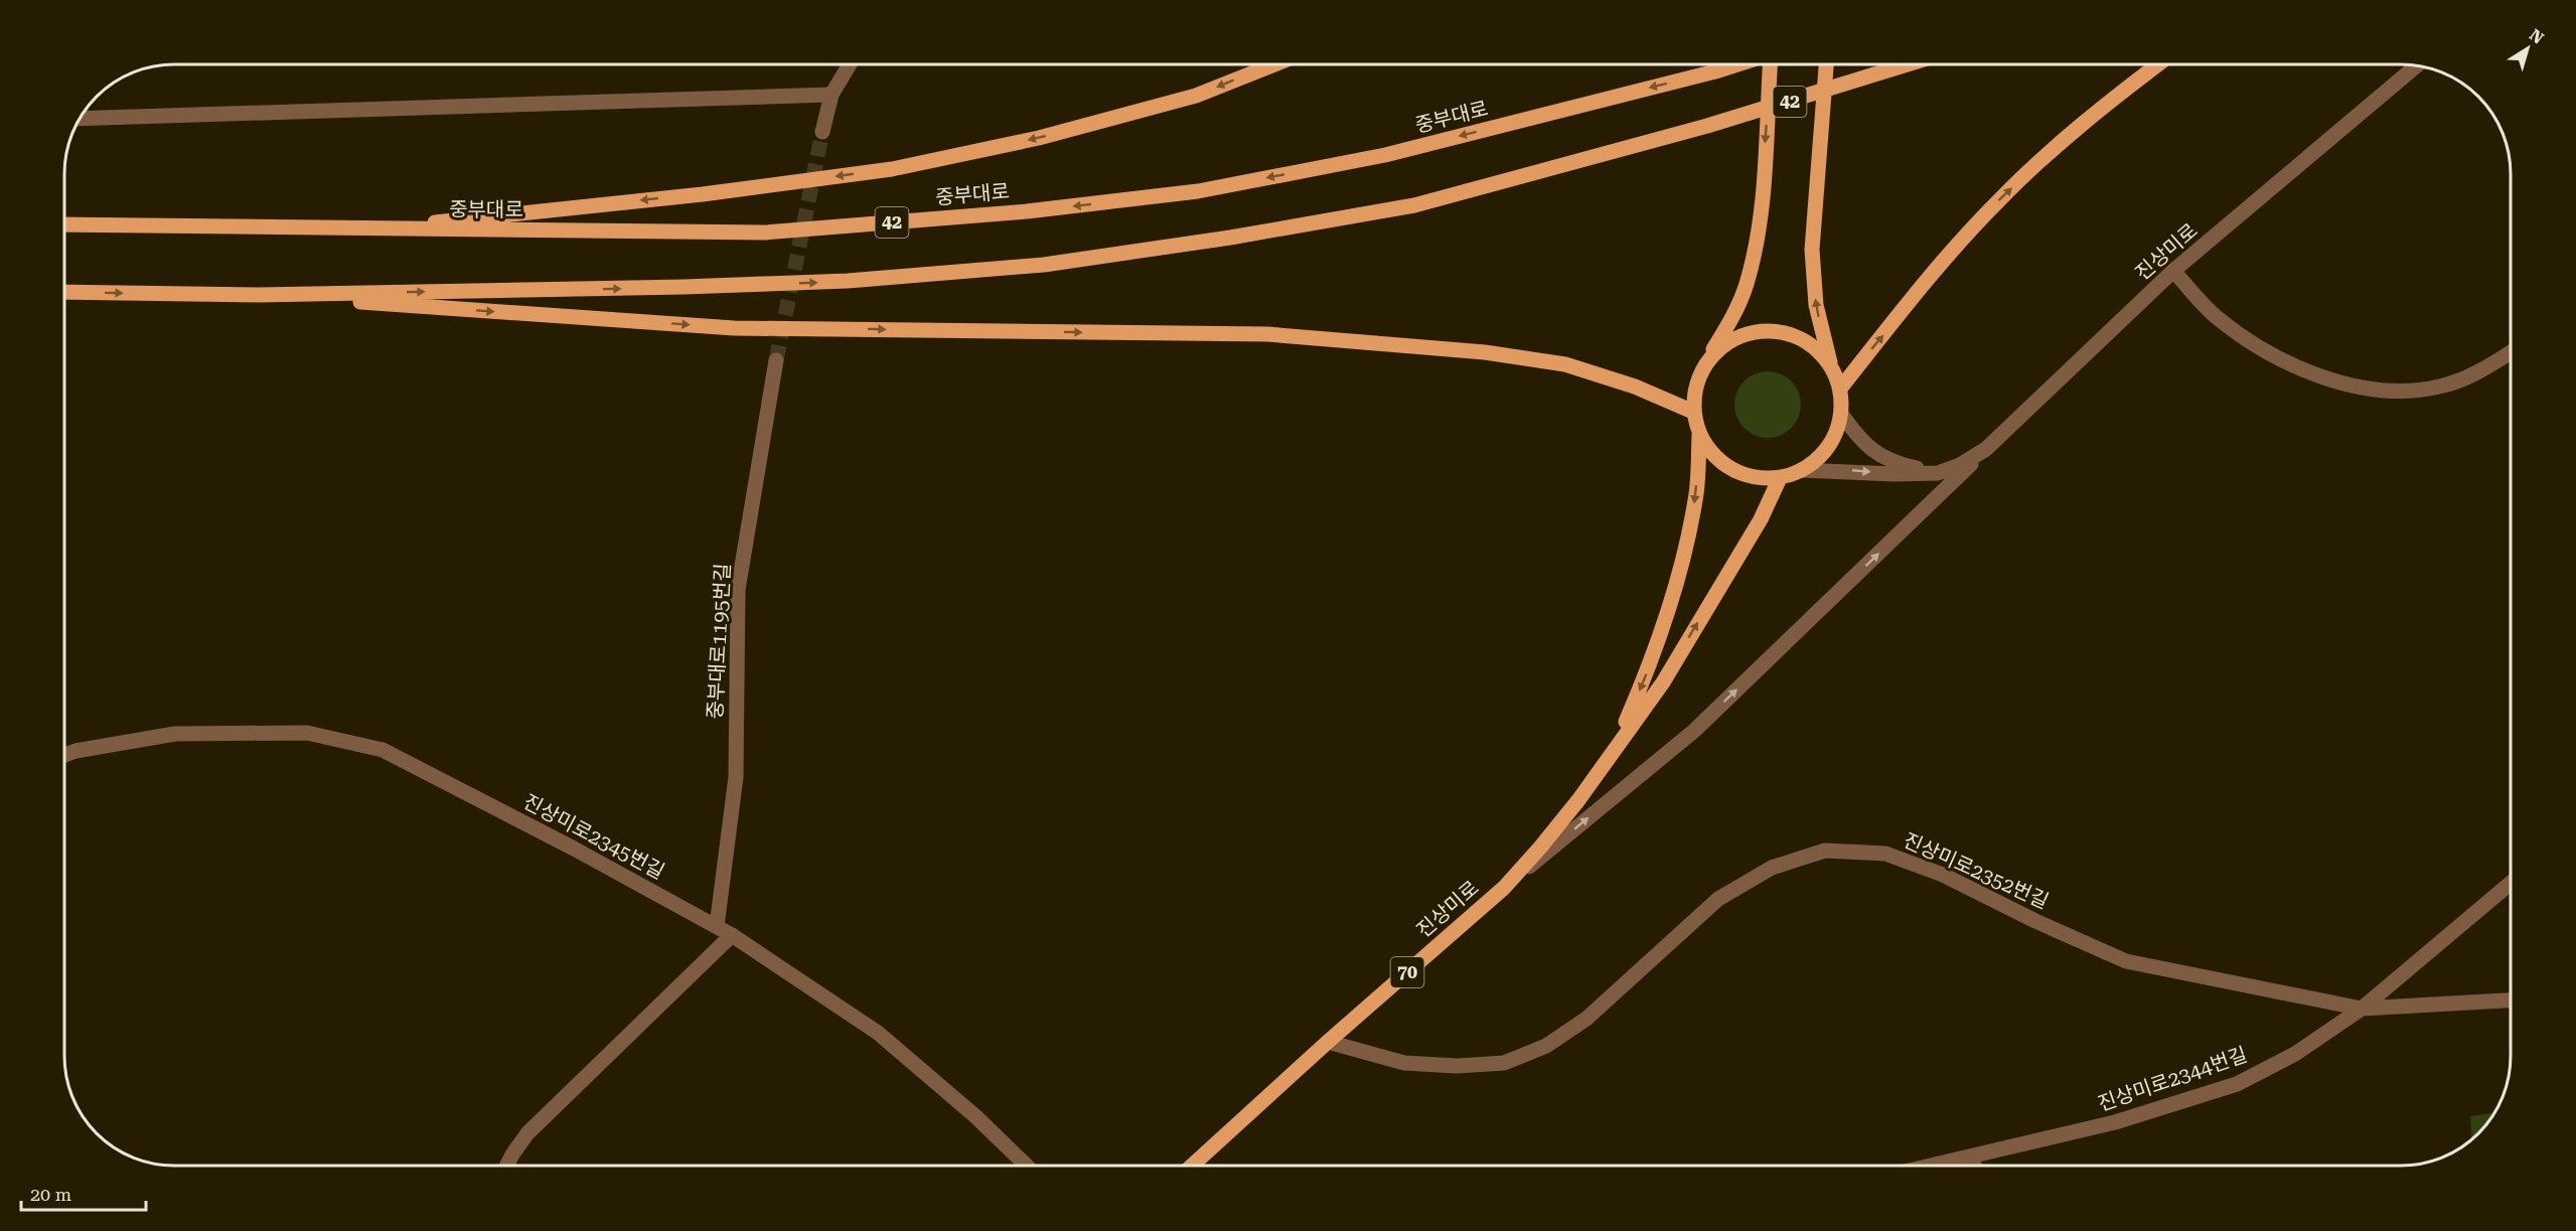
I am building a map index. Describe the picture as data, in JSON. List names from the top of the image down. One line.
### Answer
{"streets":{"main road":["42","중부대로","진상미로","70"],"street":["중부대로1195번길","진상미로2345번길","진상미로2352번길","진상미로2344번길"]},"crossings":[["진상미로","진상미로2352번길"],["중부대로1195번길","진상미로2345번길"],["진상미로2352번길","진상미로2344번길"]],"scale_bar":"20 m","north":"top right"}
